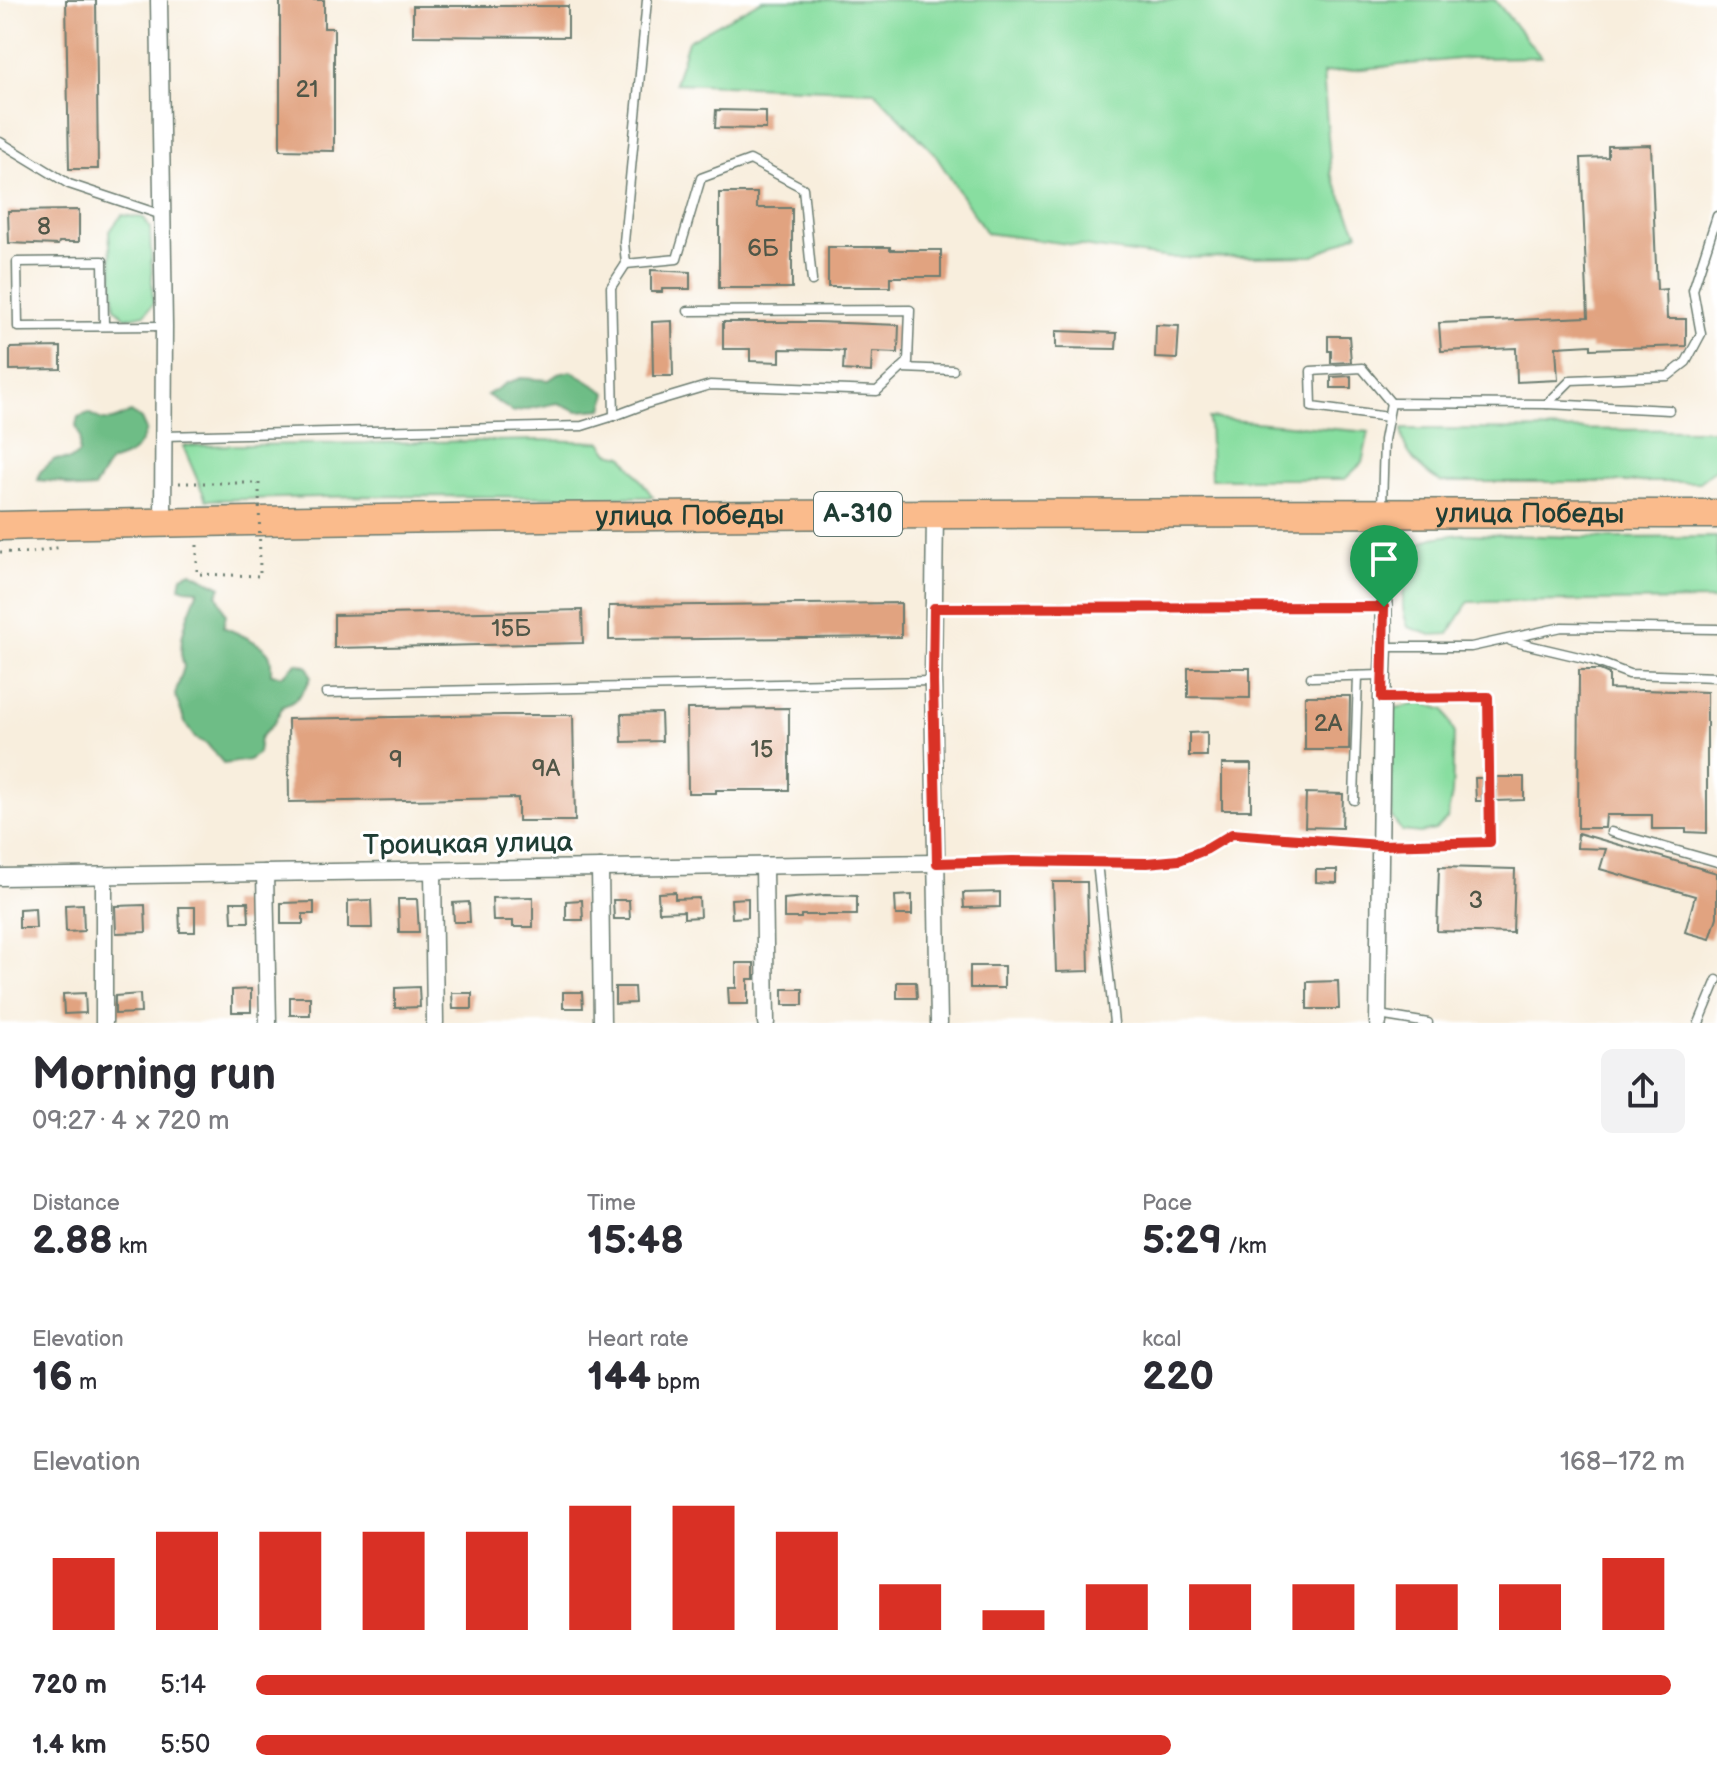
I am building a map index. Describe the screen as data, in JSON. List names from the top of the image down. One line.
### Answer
{"streets":{"highway":["улица Победы","А-310"],"street":["Троицкая улица"]},"house_numbers":["21","8","6Б","15Б","2А","15","9","9А","3"],"page":{"heading":["Morning run","09:27 · 4 × 720 m"],"stats":[["Distance","2.88 km"],["Time","15:48"],["Pace","5:29 /km"],["Elevation","16 m"],["Heart rate","144 bpm"],["kcal","220"]],"chart":["Elevation","168–172 m"],"list":[{"name":"720 m","note":"5:14"},{"name":"1.4 km","note":"5:50"}]}}
